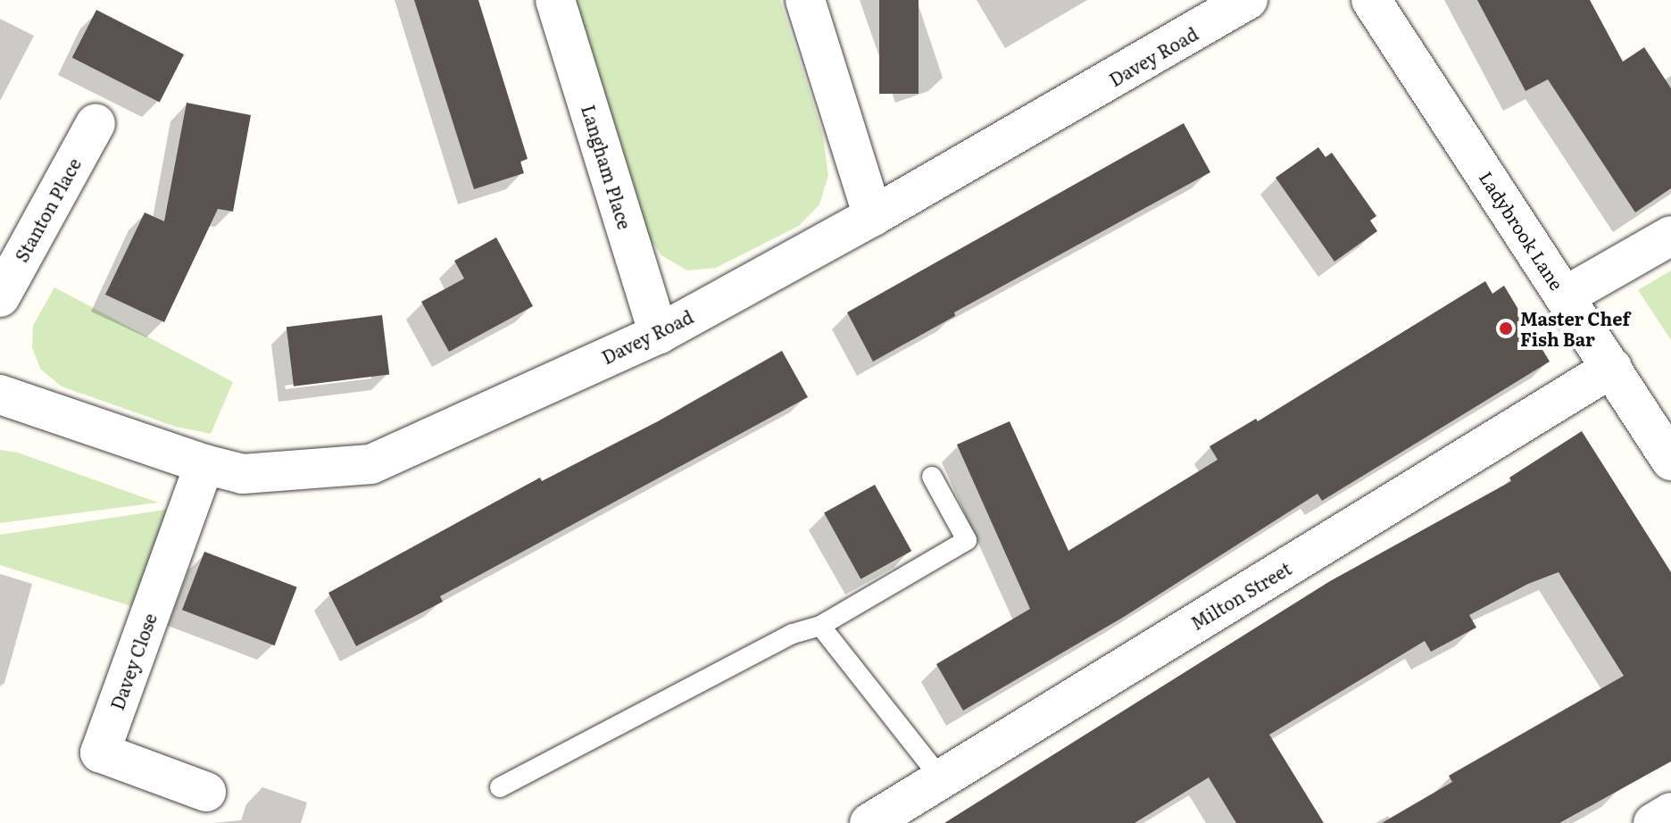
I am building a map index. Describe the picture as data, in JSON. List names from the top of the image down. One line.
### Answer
{"streets":{"street":["Davey Road","Langham Place","Stanton Place","Ladybrook Lane","Milton Street","Davey Close"]},"crossings":[["Davey Road","Langham Place"],["Davey Road","Davey Close"],["Ladybrook Lane","Milton Street"]],"places":["Master Chef Fish Bar"]}
